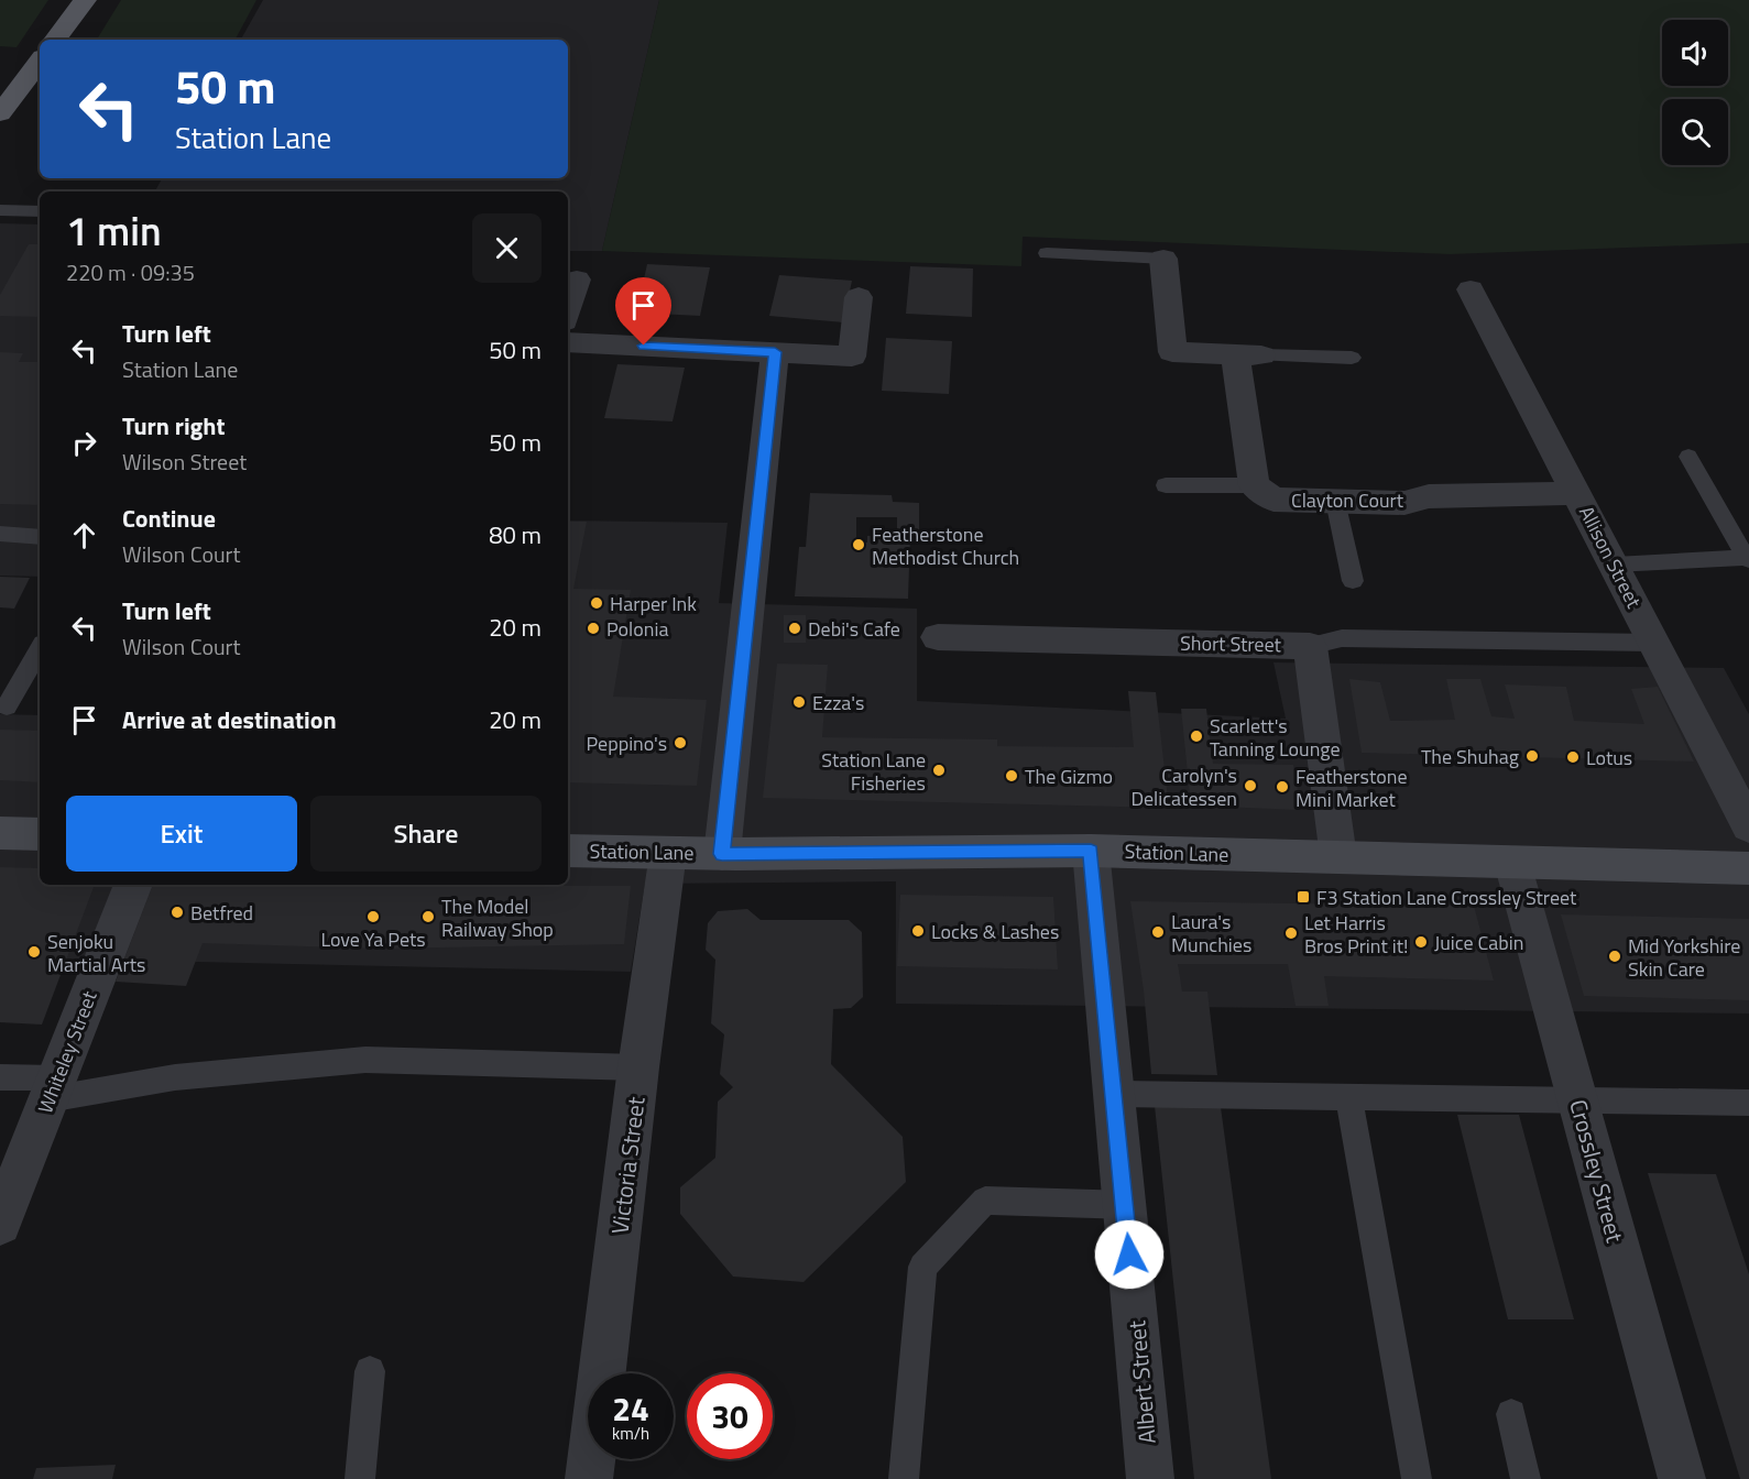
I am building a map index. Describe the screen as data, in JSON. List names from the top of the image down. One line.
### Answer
{"streets":{"main road":["Station Lane"],"street":["Clayton Court","Allison Street","Short Street","Whiteley Street","Victoria Street","Crossley Street","Albert Street"]},"crossings":[["Clayton Court","Allison Street"],["Short Street","Station Lane"],["Station Lane","Victoria Street"],["Station Lane","Crossley Street"],["Station Lane","Albert Street"]],"places":{"other":["Featherstone Methodist Church","Harper Ink","Polonia","Debi's Cafe","Ezza's","Scarlett's Tanning Lounge","Peppino's","The Shuhag","Lotus","Station Lane Fisheries","The Gizmo","Carolyn's Delicatessen","Featherstone Mini Market","Betfred","Love Ya Pets","The Model Railway Shop","Locks & Lashes","Laura's Munchies","Let Harris Bros Print it!","Juice Cabin","Senjoku Martial Arts","Mid Yorkshire Skin Care"],"transit":["F3 Station Lane Crossley Street"]},"page":{"turn":["50 m","Station Lane"],"heading":["1 min","220 m · 09:35"],"list":[{"name":"Turn left","note":"Station Lane","value":"50 m"},{"name":"Turn right","note":"Wilson Street","value":"50 m"},{"name":"Continue","note":"Wilson Court","value":"80 m"},{"name":"Turn left","note":"Wilson Court","value":"20 m"},{"name":"Arrive at destination","value":"20 m"}],"buttons":["Exit","Share"],"speed":"24 km/h","limit":"30"}}
